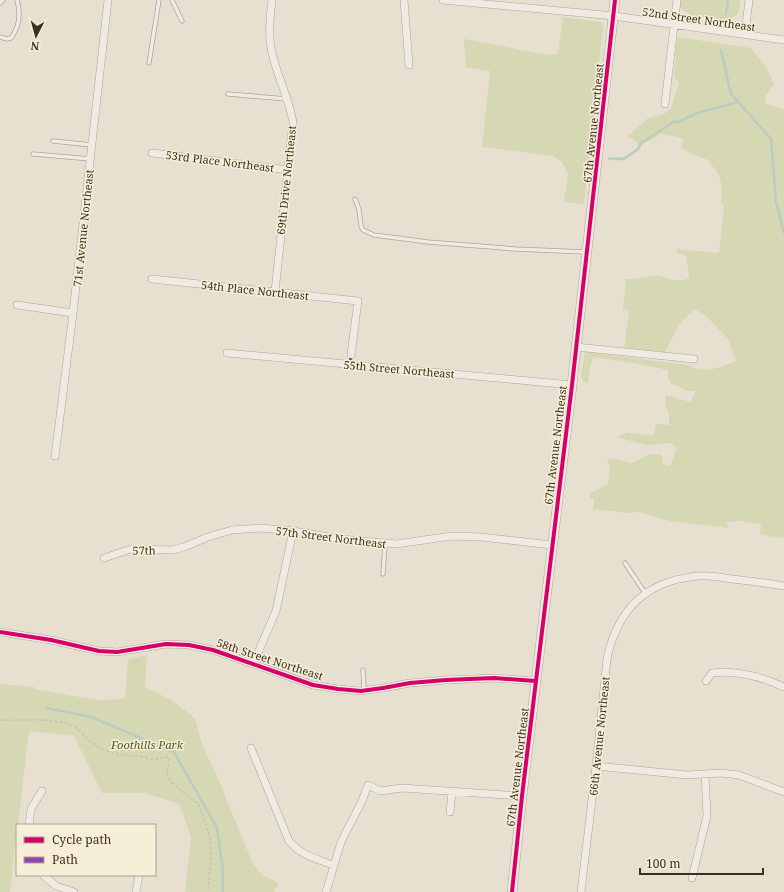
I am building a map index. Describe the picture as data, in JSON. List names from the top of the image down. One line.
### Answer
{"streets":{"street":["52nd Street Northeast","67th Avenue Northeast","53rd Place Northeast","69th Drive Northeast","71st Avenue Northeast","54th Place Northeast","55th Street Northeast","57th Street Northeast","57th","58th Street Northeast","66th Avenue Northeast"]},"crossings":[["52nd Street Northeast","67th Avenue Northeast"],["67th Avenue Northeast","55th Street Northeast"],["67th Avenue Northeast","57th Street Northeast"],["67th Avenue Northeast","58th Street Northeast"],["53rd Place Northeast","69th Drive Northeast"],["69th Drive Northeast","54th Place Northeast"],["57th Street Northeast","57th"]],"parks":["Foothills Park"],"legend":["Cycle path","Path"],"scale_bar":"100 m","north":"bottom"}
